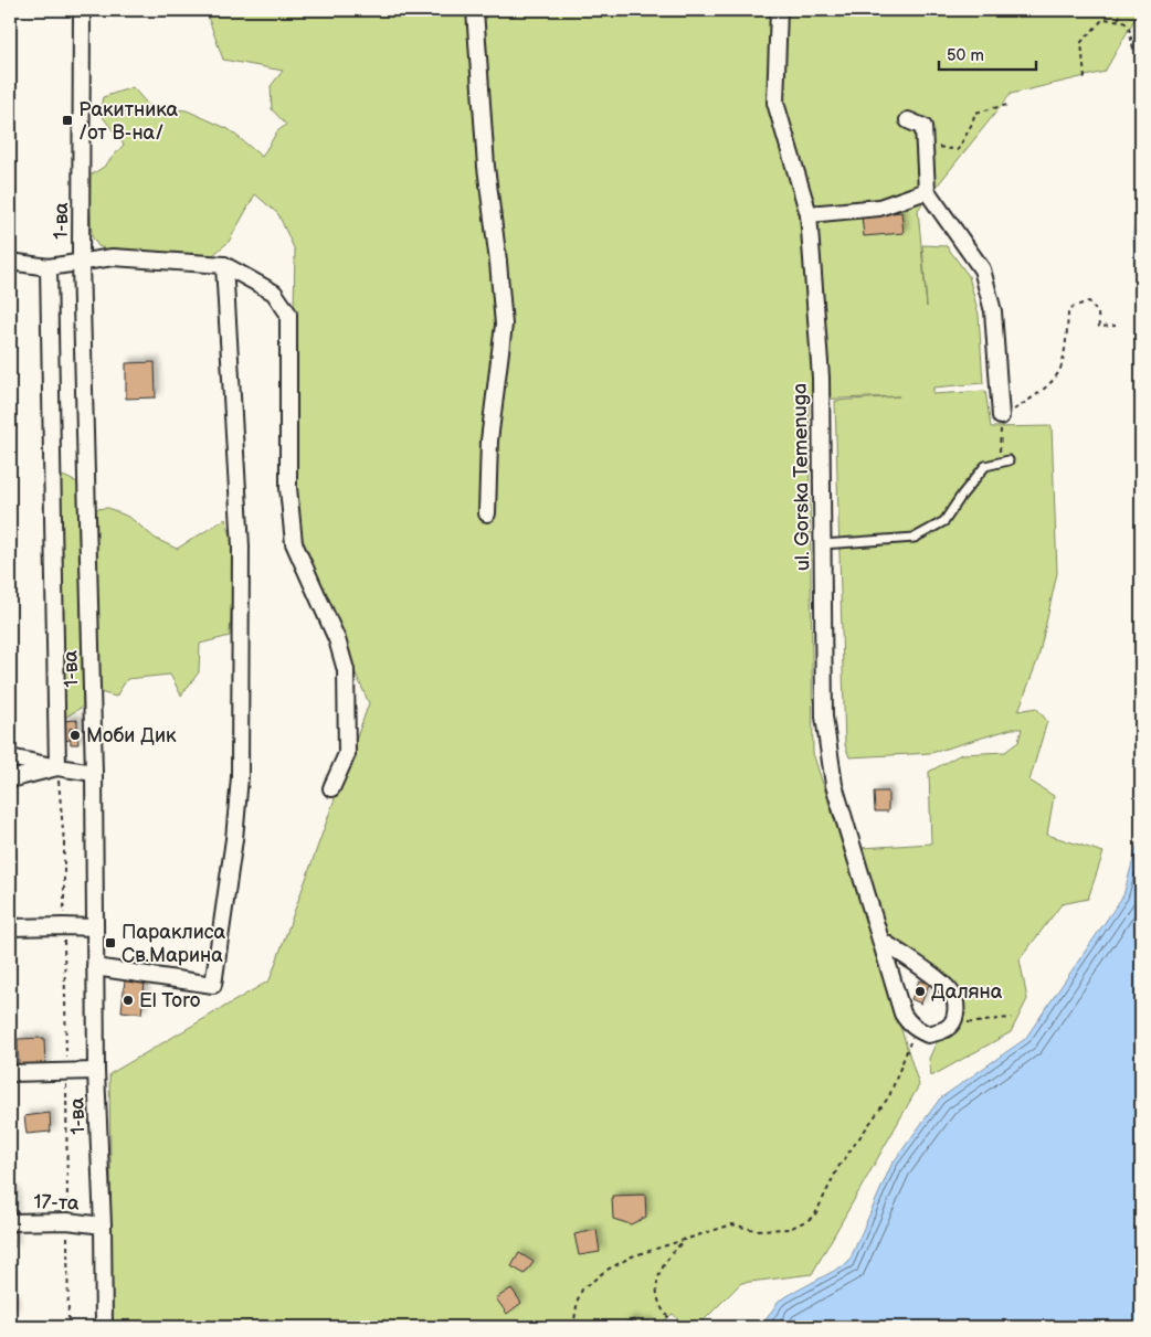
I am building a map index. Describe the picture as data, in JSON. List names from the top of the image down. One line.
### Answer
{"streets":{"street":["1-ва","ul. Gorska Temenuga","17-та"]},"crossings":[["1-ва","17-та"]],"places":{"transit":["Ракитника /от В-на/","Параклиса Св.Марина"],"other":["Моби Дик","Даляна","El Toro"]},"scale_bar":"50 m"}
